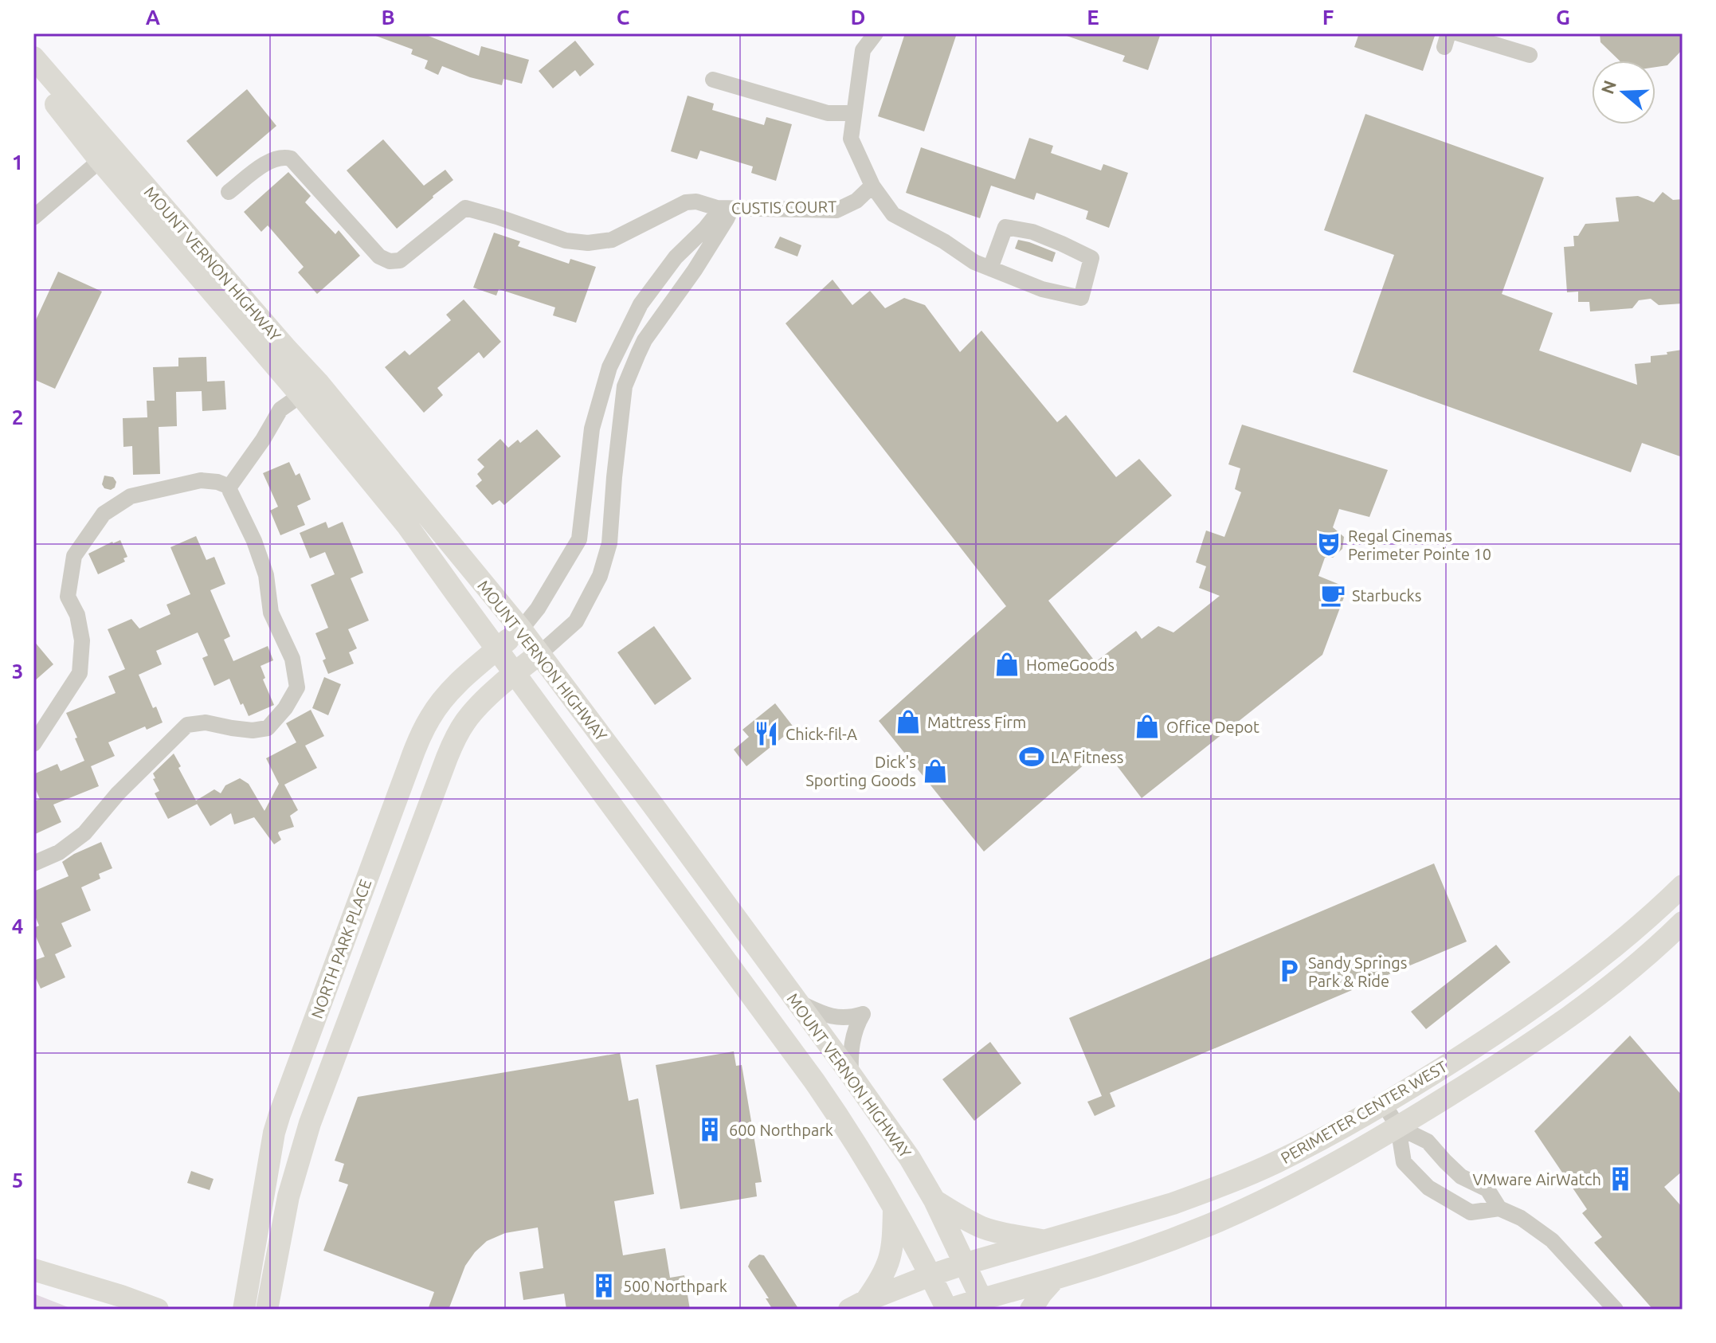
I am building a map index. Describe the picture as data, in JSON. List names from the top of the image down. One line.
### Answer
{"streets":{"street":["CUSTIS COURT","MOUNT VERNON HIGHWAY","NORTH PARK PLACE","PERIMETER CENTER WEST"]},"crossings":[["MOUNT VERNON HIGHWAY","NORTH PARK PLACE"],["MOUNT VERNON HIGHWAY","PERIMETER CENTER WEST"]],"places":{"theatre":["Regal Cinemas Perimeter Pointe 10"],"cafe":["Starbucks"],"shop":["HomeGoods","Mattress Firm","Office Depot","Dick's Sporting Goods"],"restaurant":["Chick-fil-A"],"sports":["LA Fitness"],"parking":["Sandy Springs Park & Ride"],"building":["600 Northpark","VMware AirWatch","500 Northpark"]},"north":"left","grid":{"columns":["A","B","C","D","E","F","G"],"rows":["1","2","3","4","5"]}}
